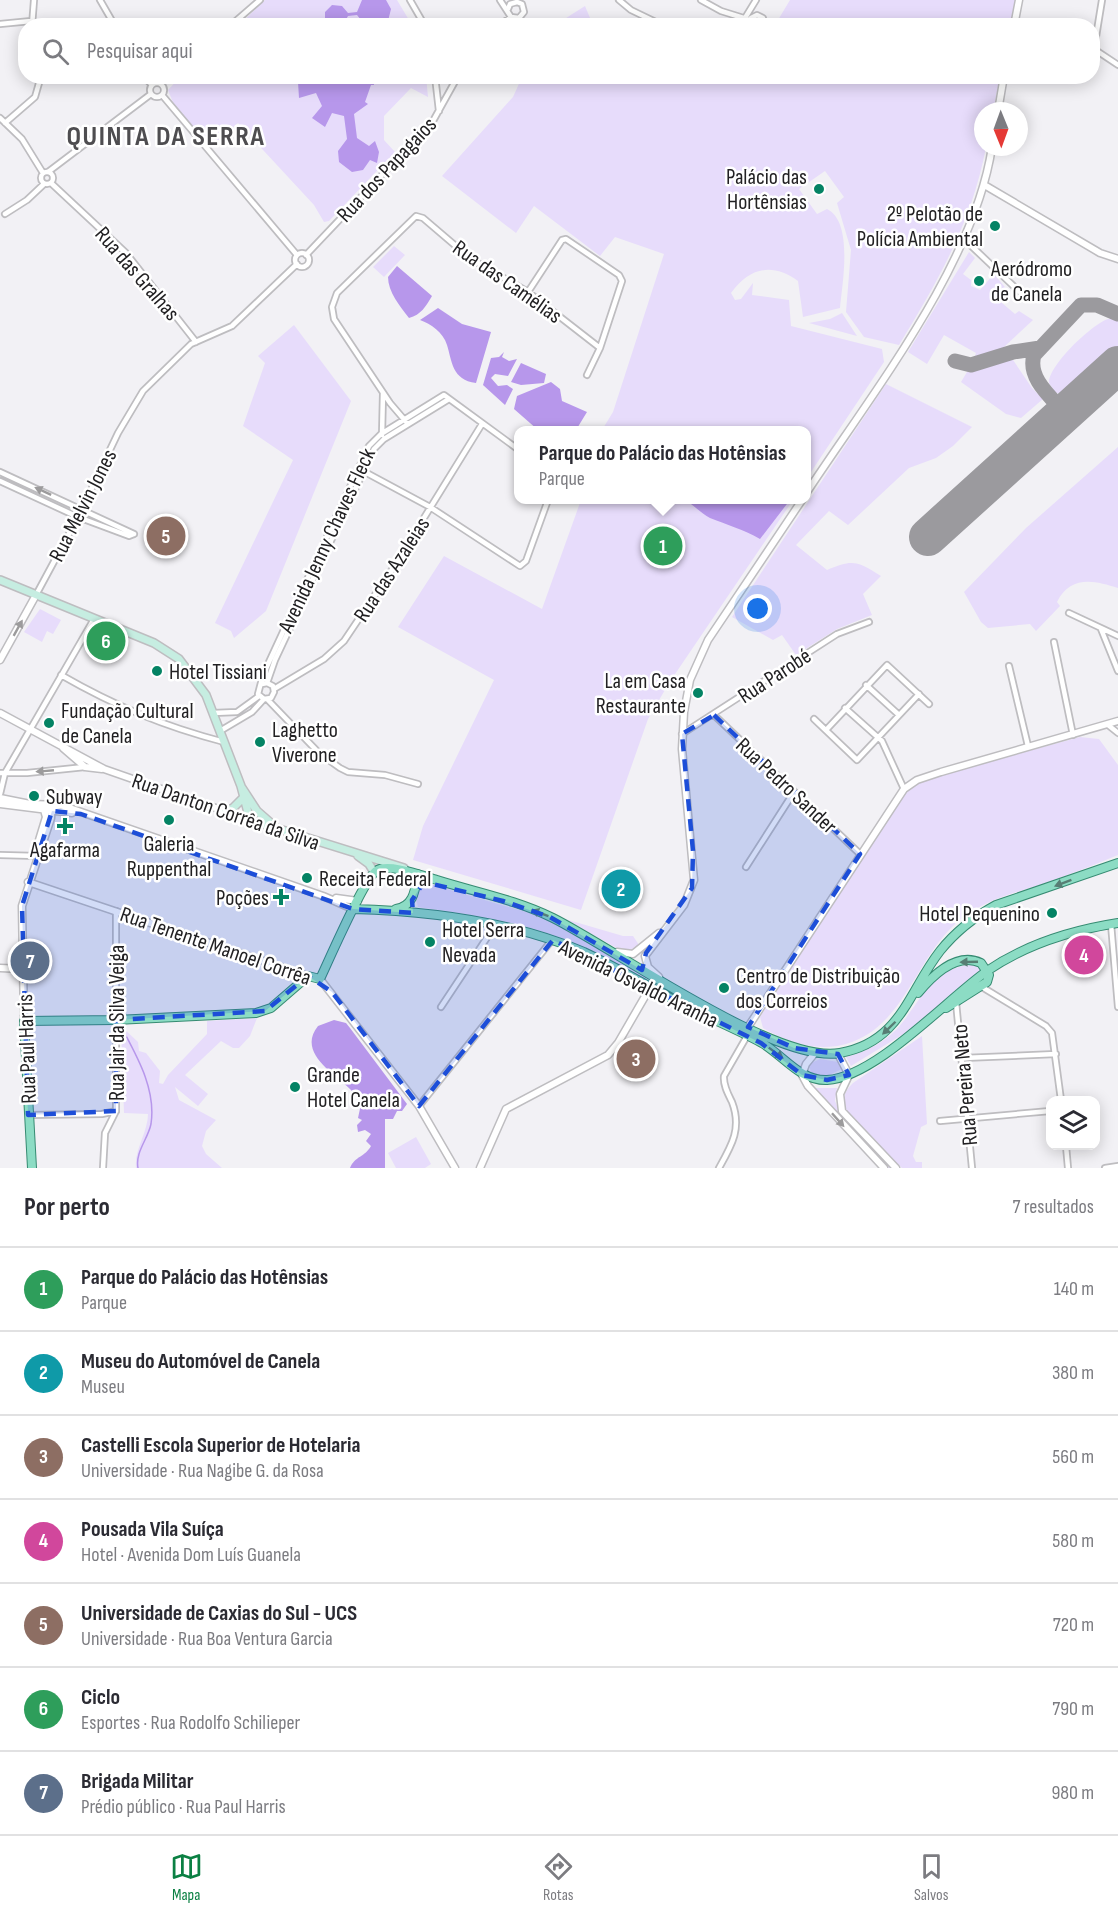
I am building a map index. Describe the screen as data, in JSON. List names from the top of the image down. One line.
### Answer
{"streets":{"main road":["Rua Danton Corrêa da Silva","Rua Tenente Manoel Corrêa","Avenida Osvaldo Aranha","Rua Paul Harris"],"street":["Rua dos Papagaios","Rua das Gralhas","Rua das Camélias","Rua Melvin Jones","Avenida Jenny Chaves Fleck","Rua das Azaleias","Rua Parobé","Rua Pedro Sander","Rua Jair da Silva Veiga","Rua Pereira Neto"]},"crossings":[["Rua das Gralhas","Rua Melvin Jones"],["Rua Parobé","Rua Pedro Sander"],["Rua Danton Corrêa da Silva","Avenida Osvaldo Aranha"],["Rua Tenente Manoel Corrêa","Rua Jair da Silva Veiga"],["Rua Tenente Manoel Corrêa","Rua Paul Harris"],["Avenida Osvaldo Aranha","Rua Paul Harris"]],"districts":["QUINTA DA SERRA"],"places":{"other":["Palácio das Hortênsias","2º Pelotão de Polícia Ambiental","Aeródromo de Canela","Hotel Tissiani","La em Casa Restaurante","Fundação Cultural de Canela","Laghetto Viverone","Subway","Galeria Ruppenthal","Receita Federal","Hotel Pequenino","Hotel Serra Nevada","Centro de Distribuição dos Correios","Grande Hotel Canela"],"health":["Agafarma","Poções"]},"north":"bottom","page":{"search":"Pesquisar aqui","popup":["Parque do Palácio das Hotênsias","Parque"],"pins":["5","1","6","2","4","7","3"],"heading":["Por perto","7 resultados"],"list":[{"mark":"1","name":"Parque do Palácio das Hotênsias","note":"Parque","value":"140 m"},{"mark":"2","name":"Museu do Automóvel de Canela","note":"Museu","value":"380 m"},{"mark":"3","name":"Castelli Escola Superior de Hotelaria","note":"Universidade · Rua Nagibe G. da Rosa","value":"560 m"},{"mark":"4","name":"Pousada Vila Suíça","note":"Hotel · Avenida Dom Luís Guanela","value":"580 m"},{"mark":"5","name":"Universidade de Caxias do Sul - UCS","note":"Universidade · Rua Boa Ventura Garcia","value":"720 m"},{"mark":"6","name":"Ciclo","note":"Esportes · Rua Rodolfo Schilieper","value":"790 m"},{"mark":"7","name":"Brigada Militar","note":"Prédio público · Rua Paul Harris","value":"980 m"}],"nav":["Mapa","Rotas","Salvos"]}}
